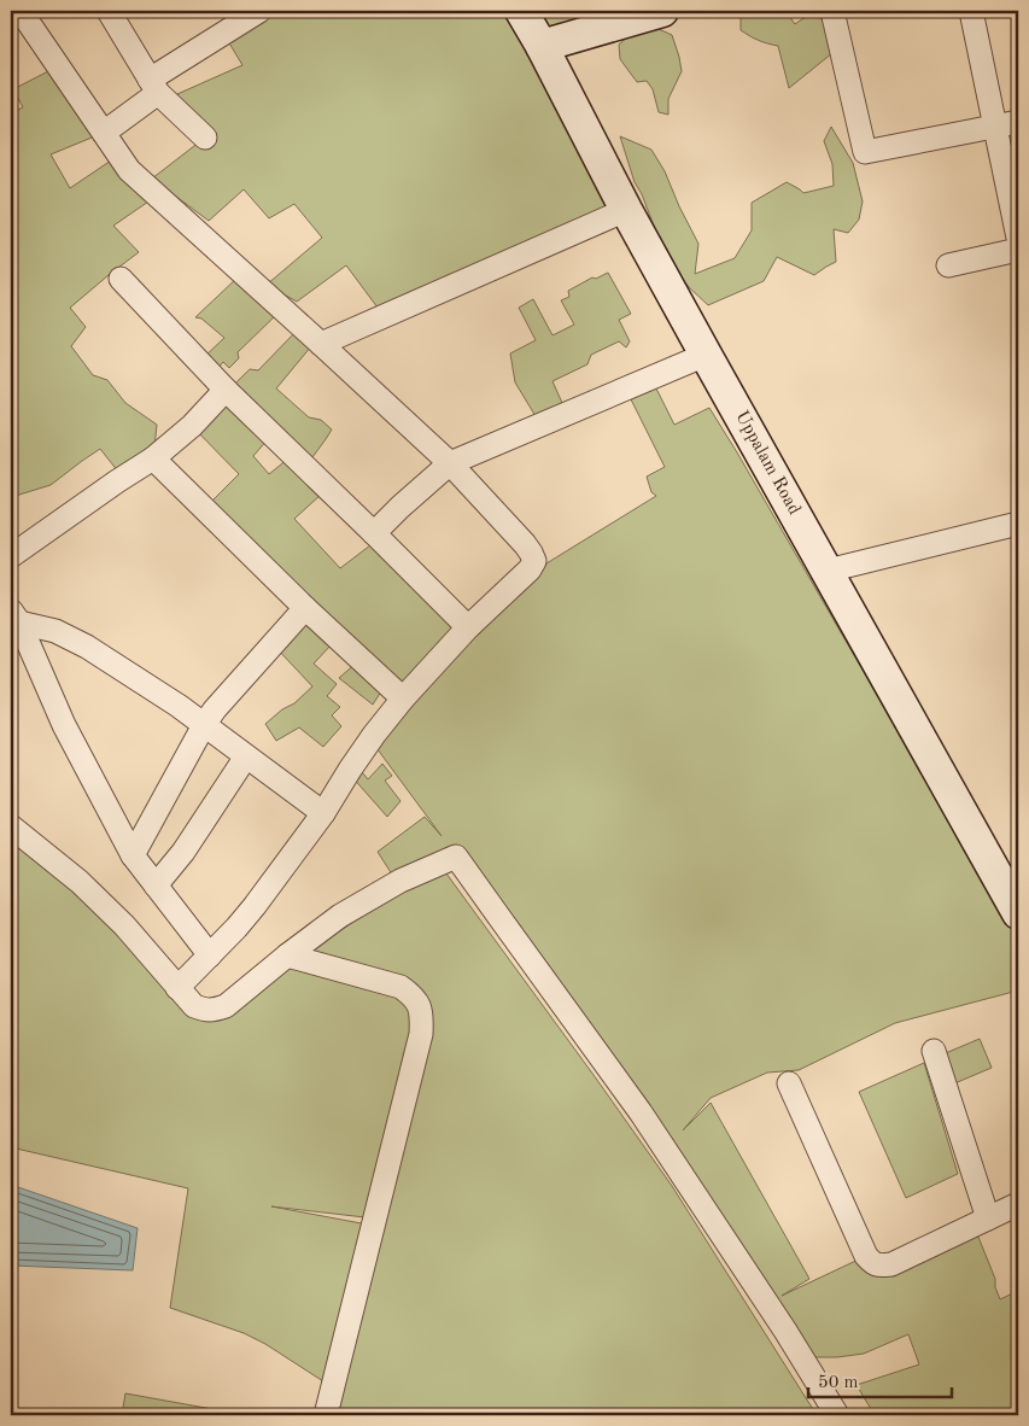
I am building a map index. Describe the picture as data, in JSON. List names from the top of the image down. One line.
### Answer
{"streets":{"main road":["Uppalam Road"]},"scale_bar":"50 m"}
